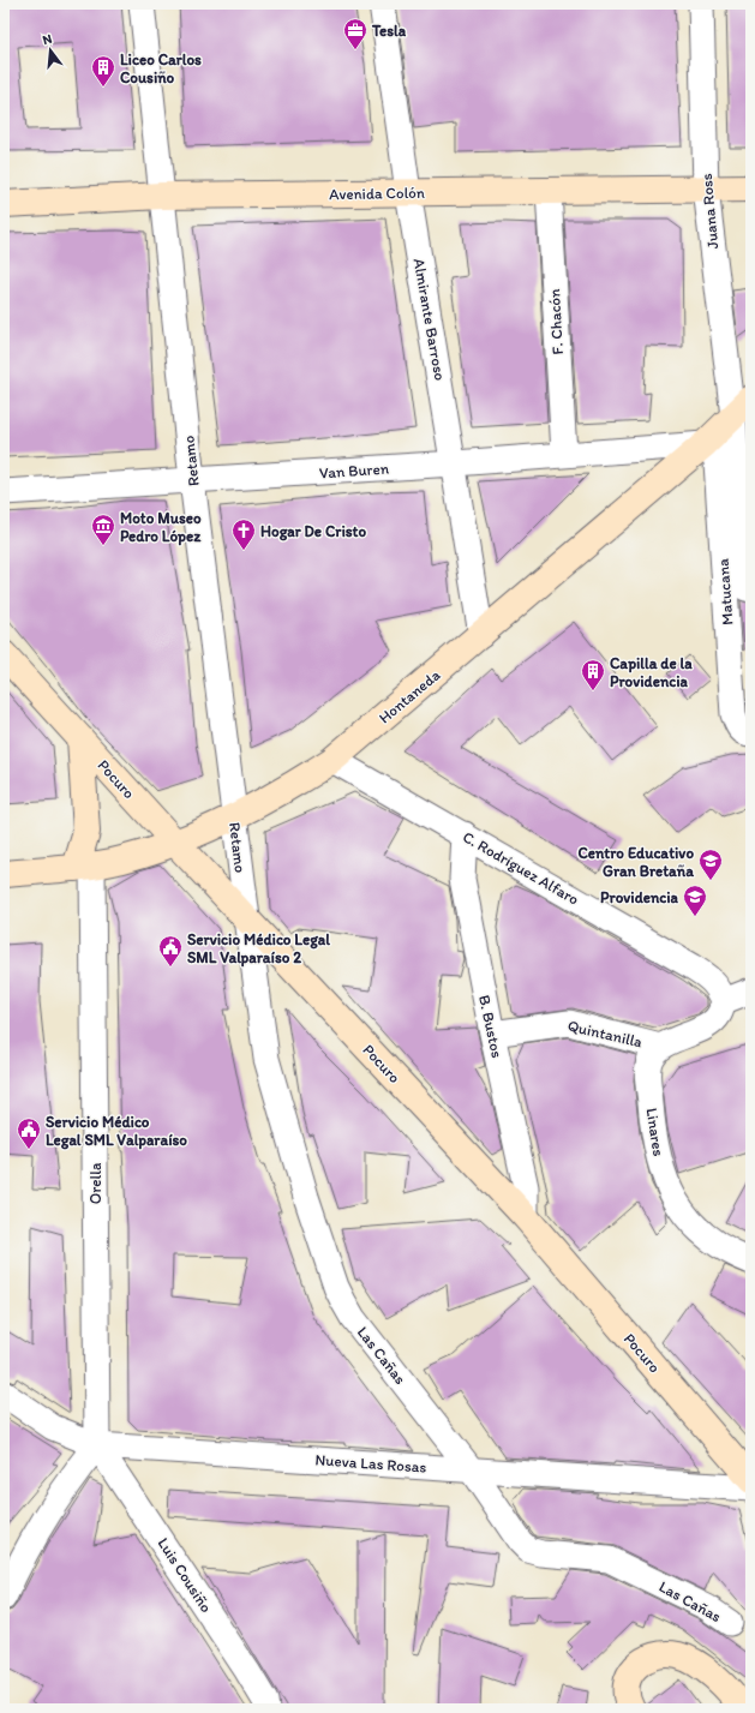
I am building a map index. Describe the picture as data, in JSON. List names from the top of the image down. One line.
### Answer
{"streets":{"street":["Avenida Colón","Juana Ross","Almirante Barroso","F. Chacón","Retamo","Van Buren","Matucana","Hontaneda","Pocuro","C. Rodríguez Alfaro","B. Bustos","Quintanilla","Linares","Orella","Las Cañas","Nueva Las Rosas","Luis Cousiño"]},"crossings":[["Avenida Colón","Juana Ross"],["Avenida Colón","Almirante Barroso"],["Avenida Colón","F. Chacón"],["Avenida Colón","Retamo"],["Juana Ross","Hontaneda"],["Almirante Barroso","Van Buren"],["Almirante Barroso","Hontaneda"],["F. Chacón","Van Buren"],["Retamo","Van Buren"],["Retamo","Hontaneda"],["Retamo","Pocuro"],["Retamo","Las Cañas"],["Van Buren","Matucana"],["Van Buren","Hontaneda"],["Matucana","Hontaneda"],["Hontaneda","Pocuro"],["Hontaneda","C. Rodríguez Alfaro"],["Hontaneda","Orella"],["Pocuro","B. Bustos"],["Pocuro","Las Cañas"],["C. Rodríguez Alfaro","B. Bustos"],["B. Bustos","Quintanilla"],["Quintanilla","Linares"],["Orella","Nueva Las Rosas"],["Orella","Luis Cousiño"],["Las Cañas","Nueva Las Rosas"],["Nueva Las Rosas","Luis Cousiño"]],"places":{"office":["Tesla"],"building":["Liceo Carlos Cousiño","Capilla de la Providencia"],"museum":["Moto Museo Pedro López"],"church":["Hogar De Cristo"],"school or university":["Centro Educativo Gran Bretaña","Providencia"],"public building":["Servicio Médico Legal SML Valparaíso 2","Servicio Médico Legal SML Valparaíso"]},"north":"top"}
